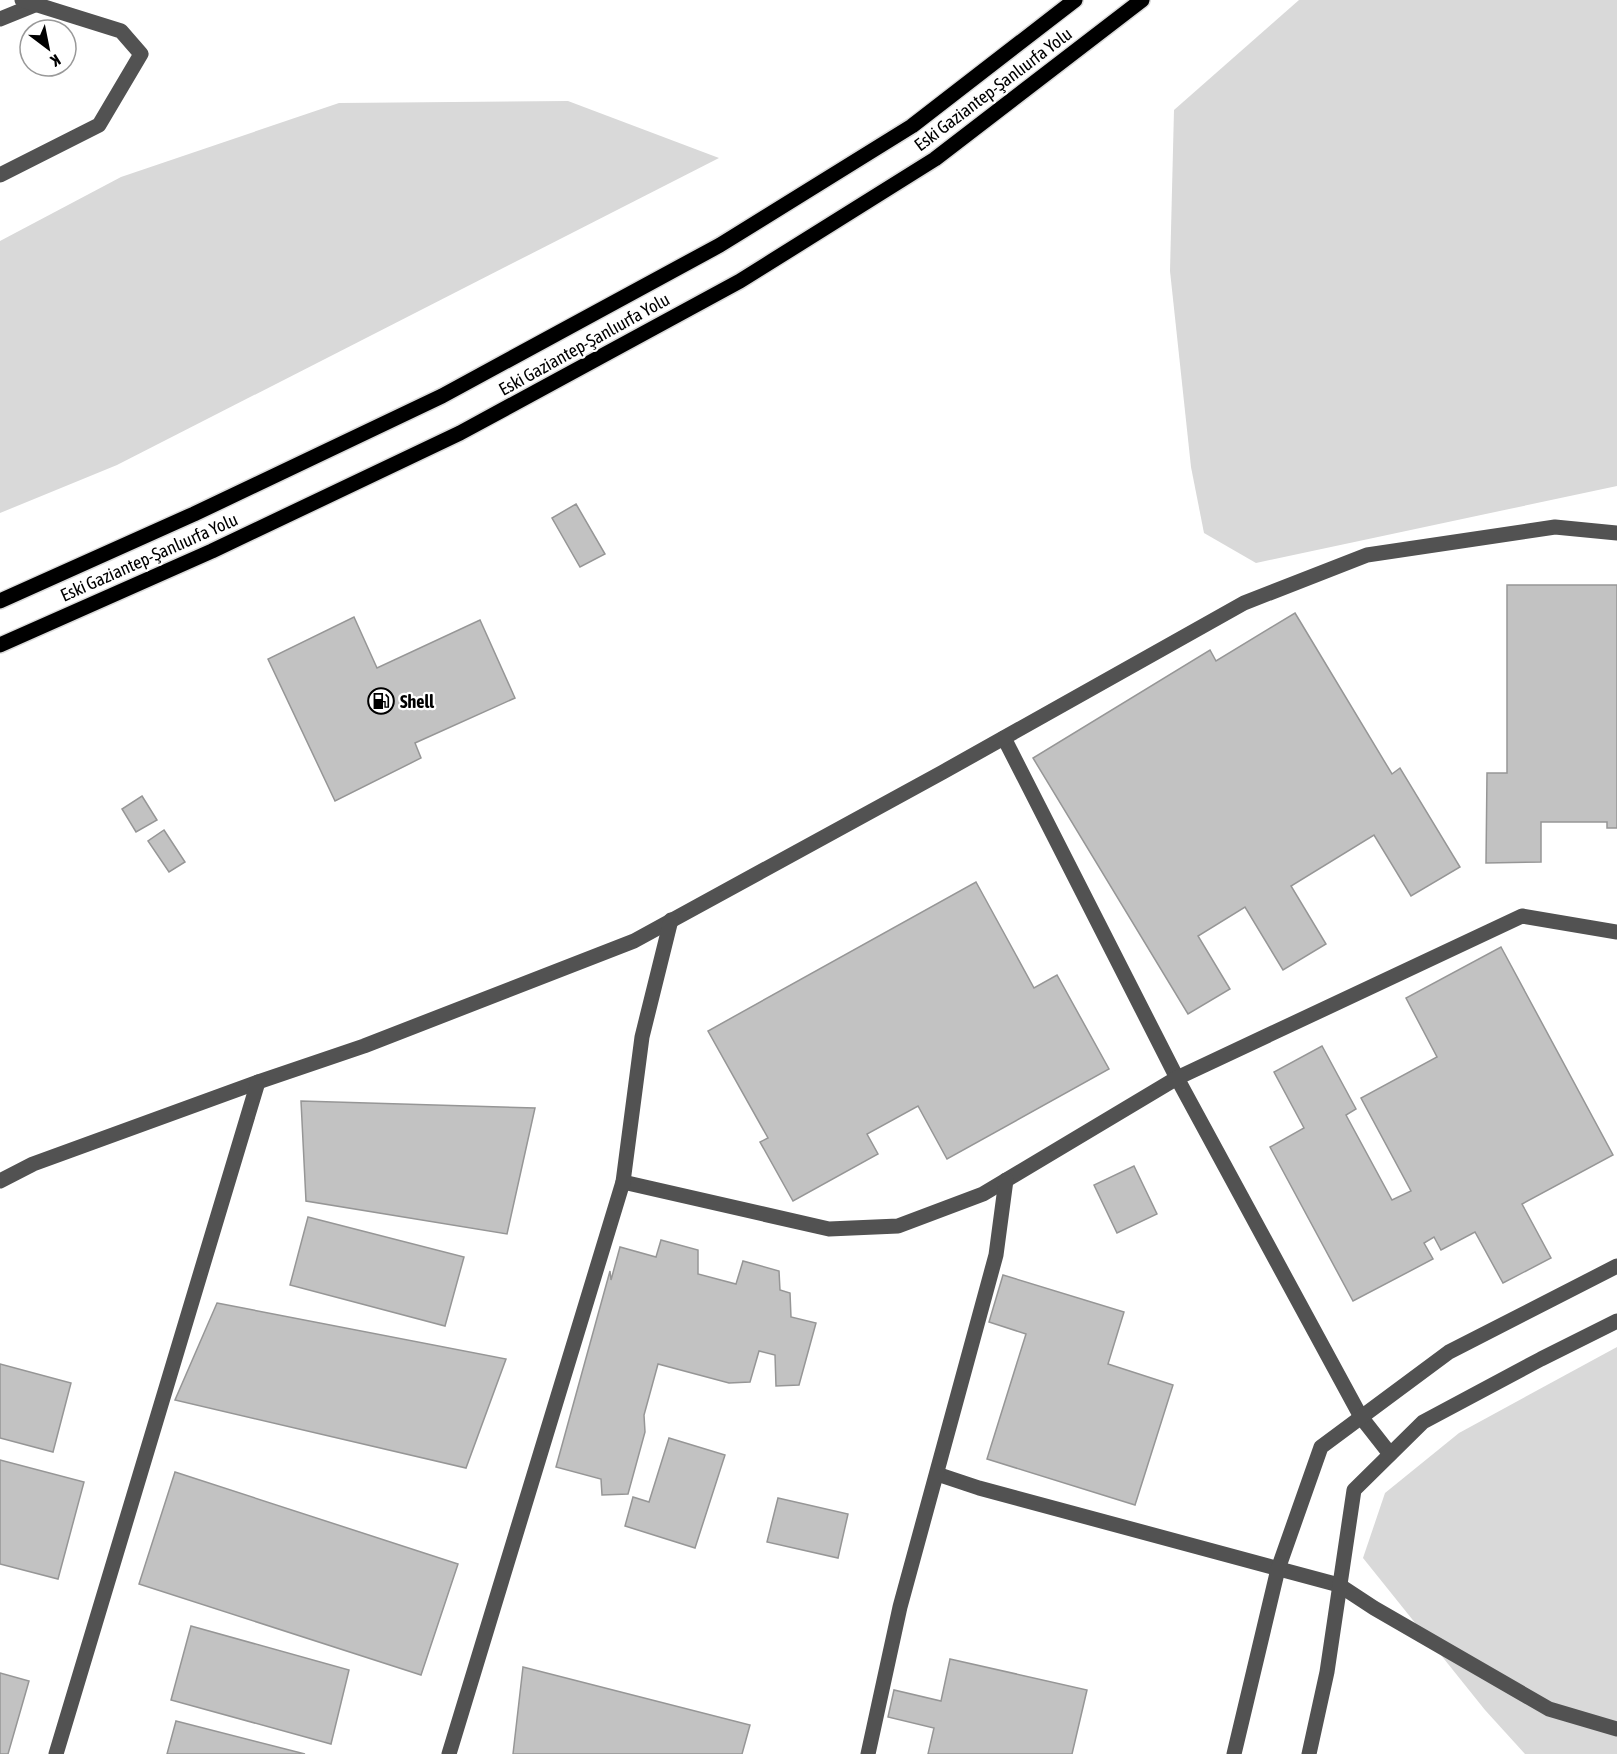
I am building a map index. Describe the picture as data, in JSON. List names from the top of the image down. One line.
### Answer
{"streets":{"main road":["Eski Gaziantep-Şanlıurfa Yolu"]},"places":{"fuel station":["Shell"]},"north":"bottom right"}
